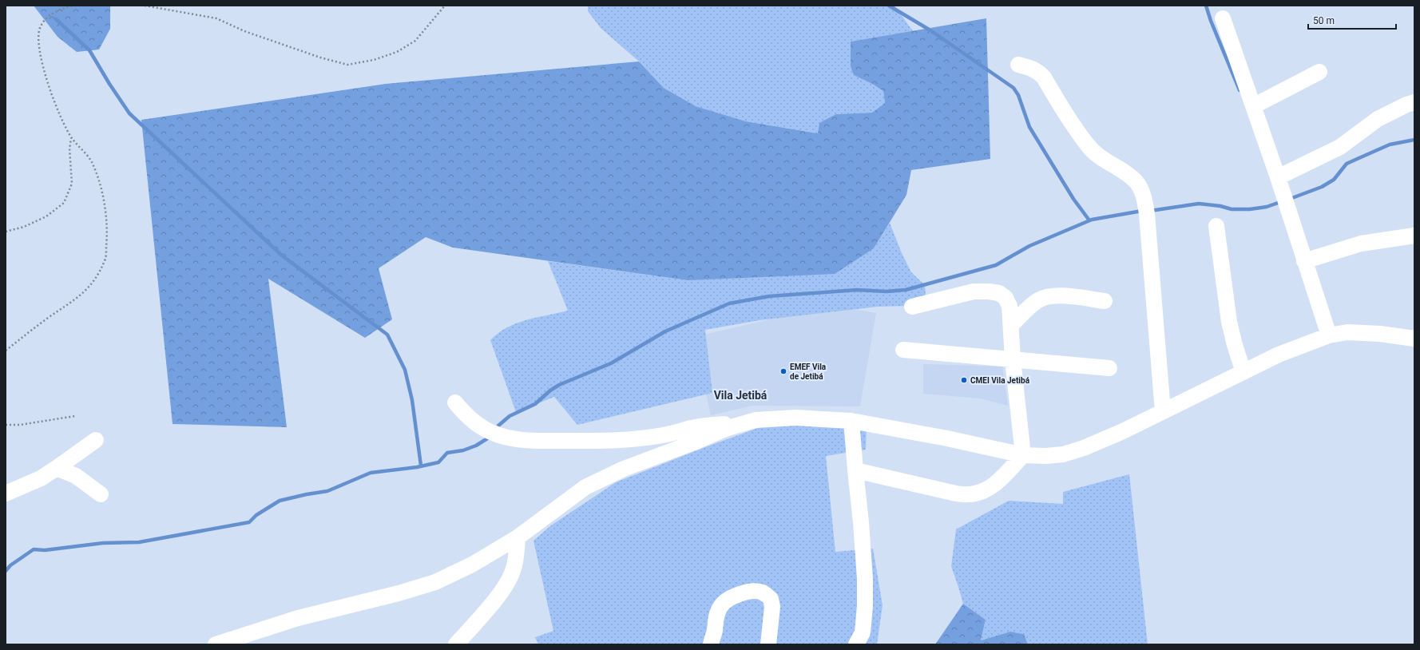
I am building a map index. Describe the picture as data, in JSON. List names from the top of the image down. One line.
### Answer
{"districts":["Vila Jetibá"],"places":["EMEF Vila de Jetibá","CMEI Vila Jetibá"],"scale_bar":"50 m"}
